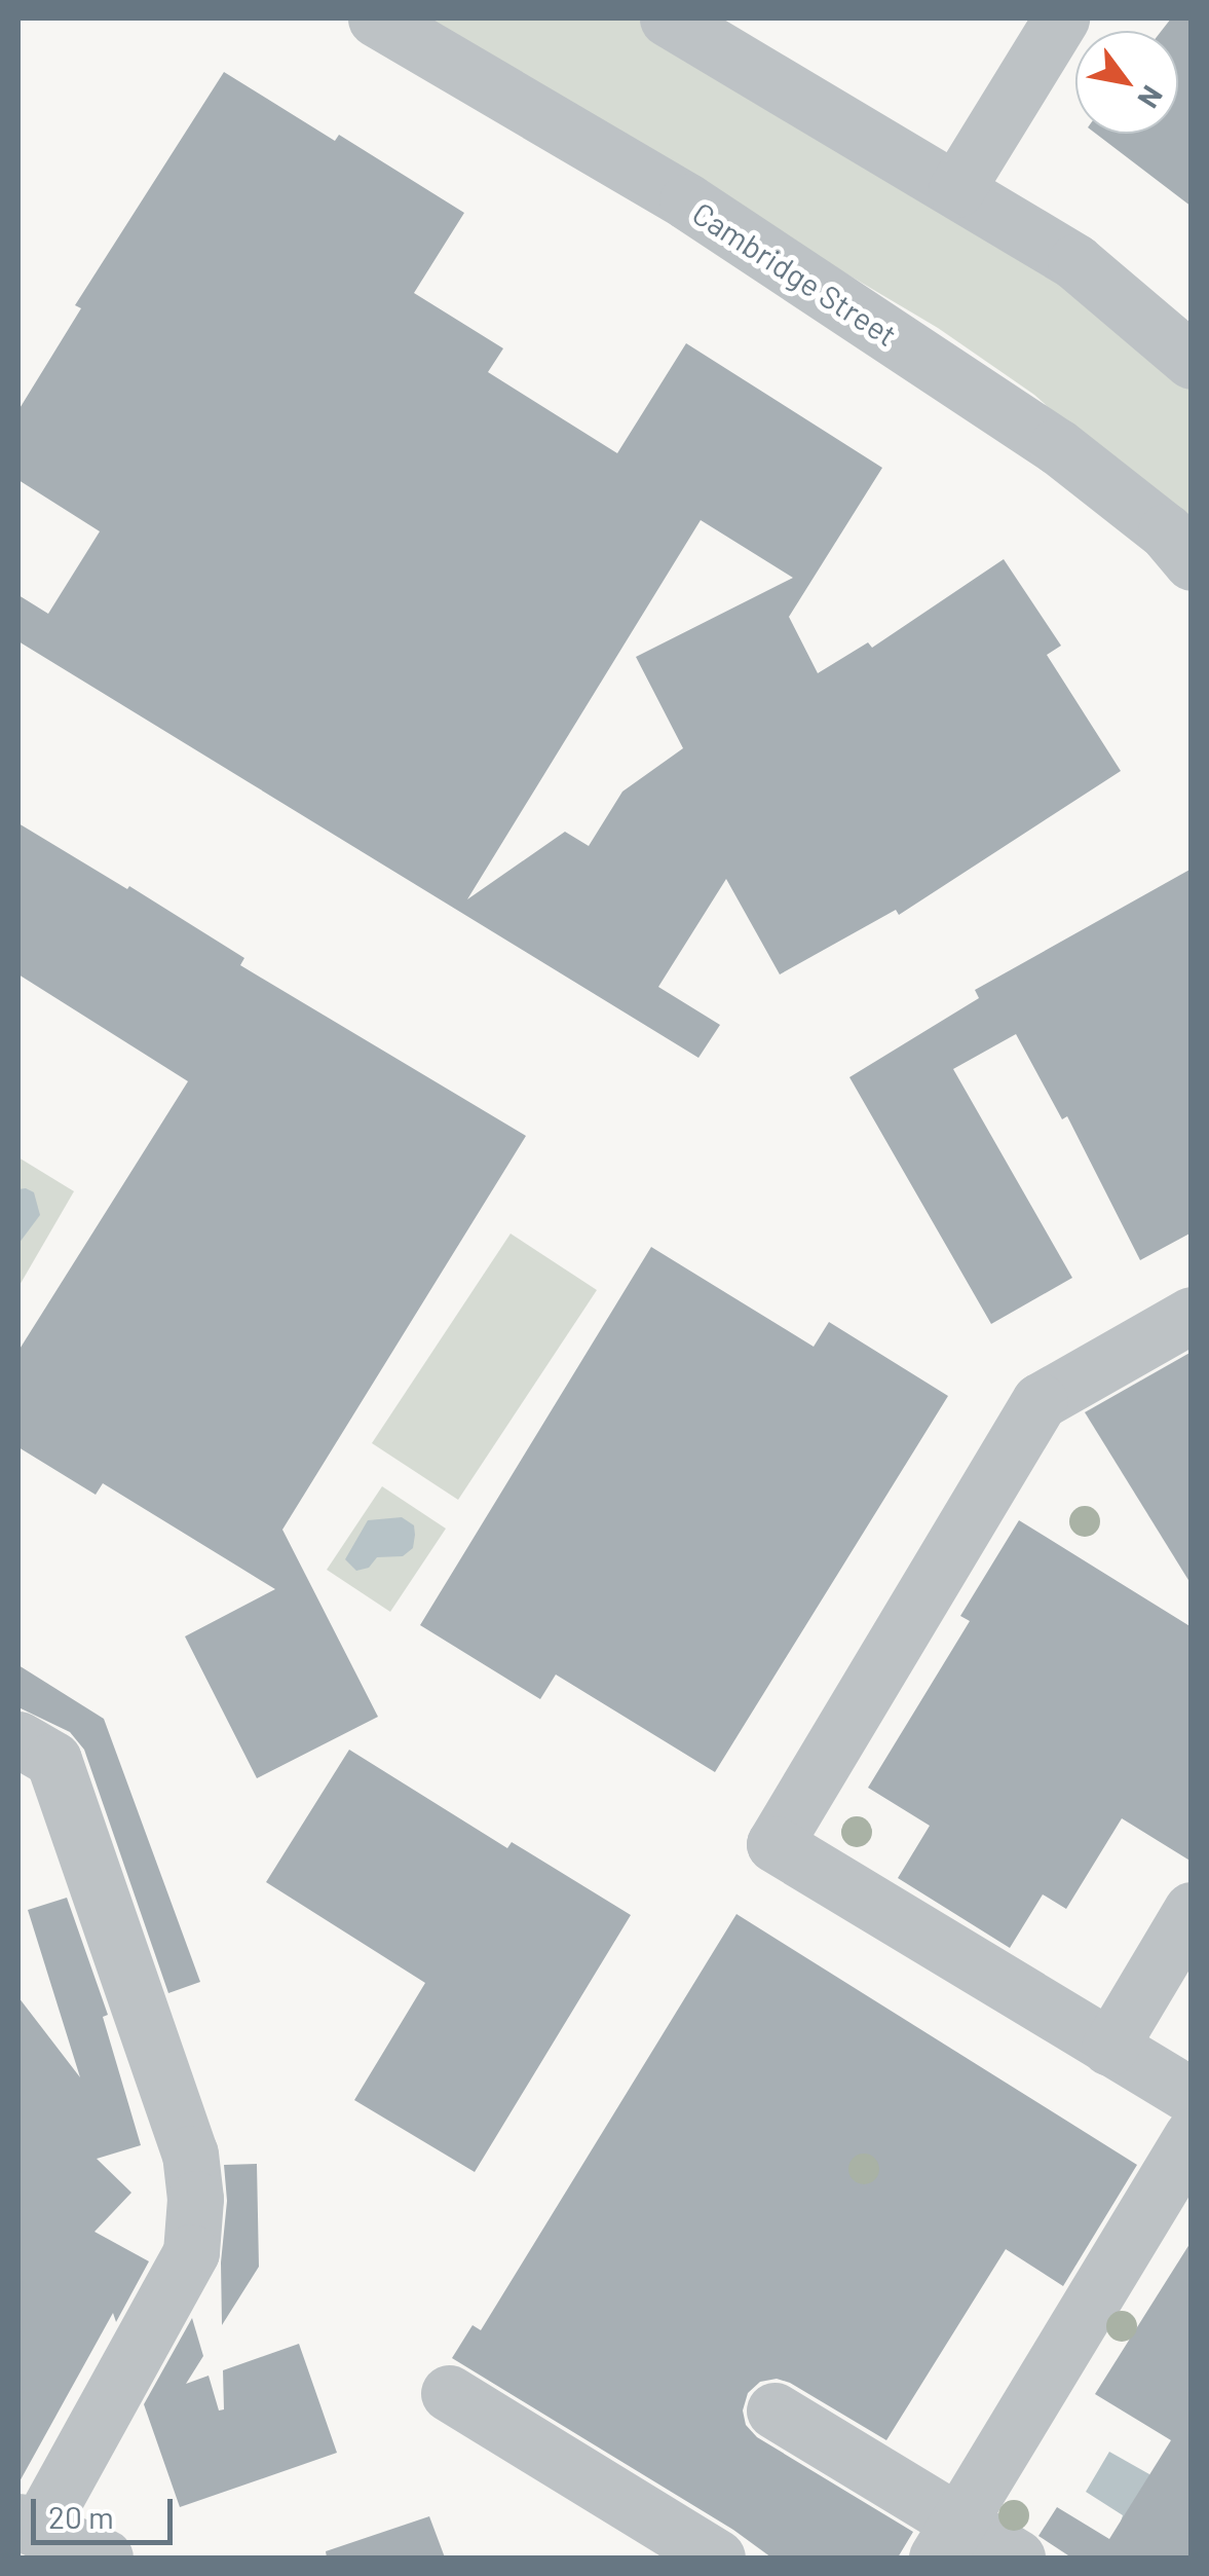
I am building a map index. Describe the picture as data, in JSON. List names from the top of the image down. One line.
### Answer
{"streets":{"street":["Cambridge Street"]},"scale_bar":"20 m","north":"bottom right"}
